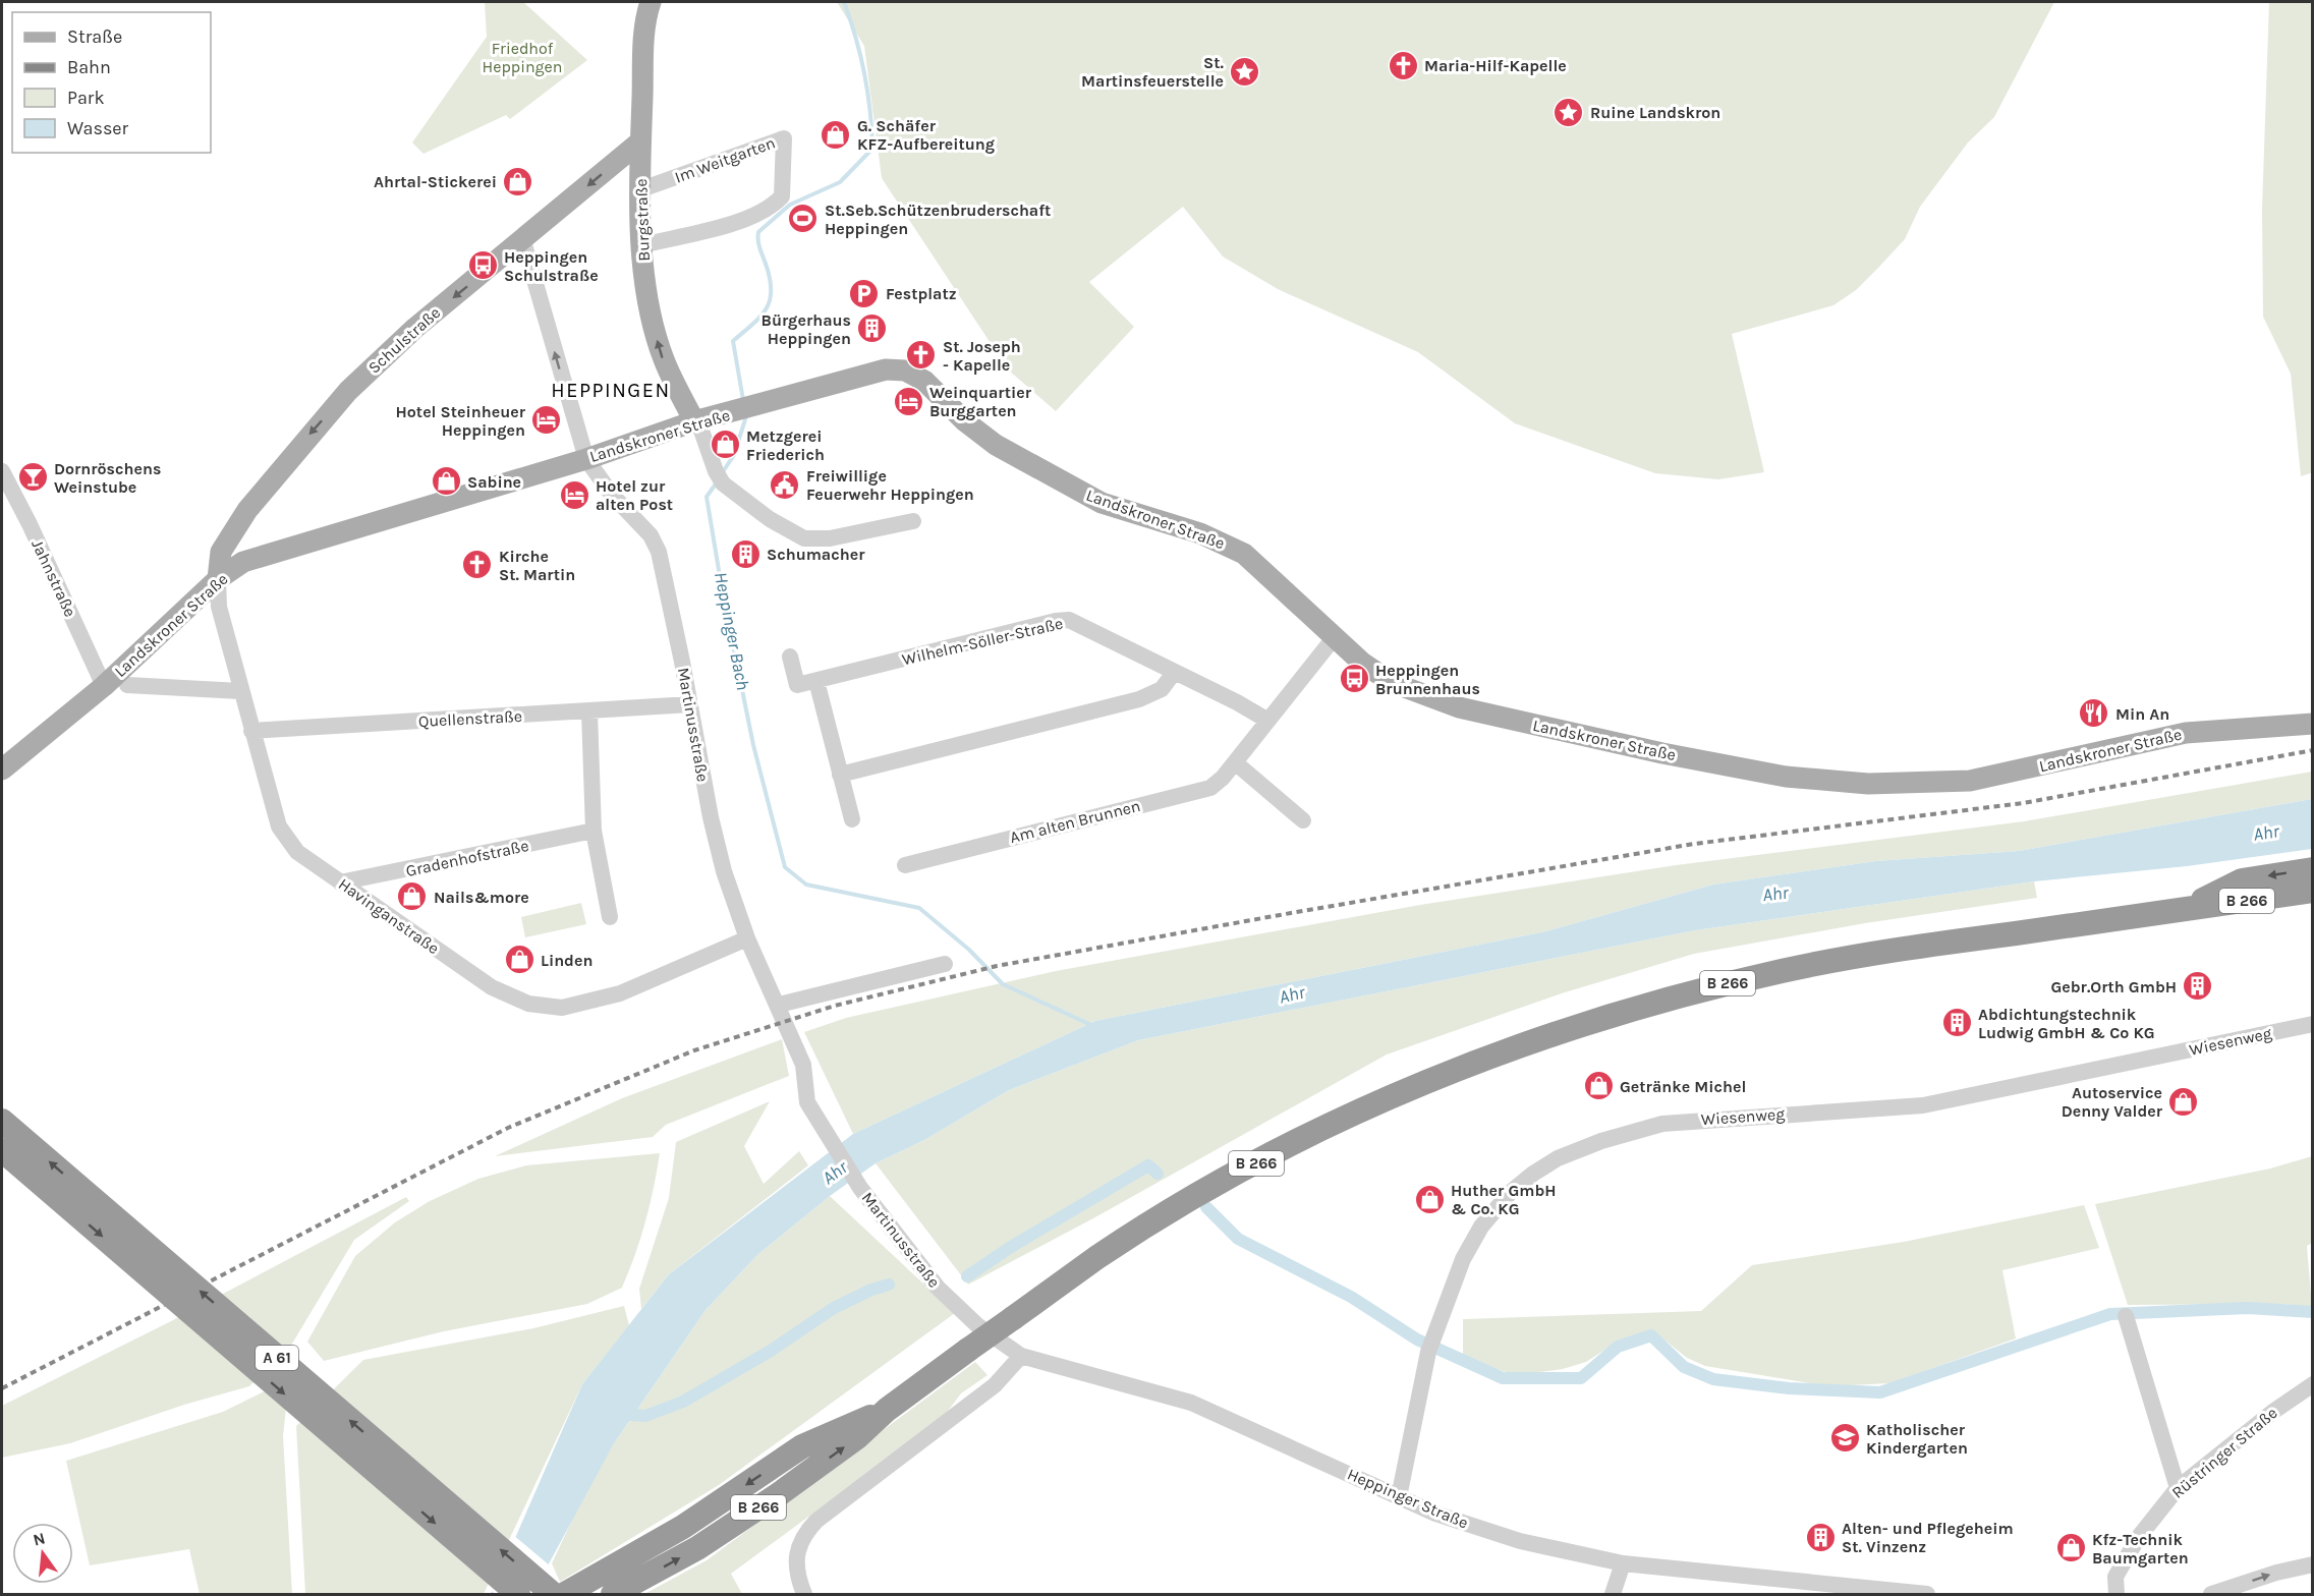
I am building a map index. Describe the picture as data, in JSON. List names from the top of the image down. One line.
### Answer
{"streets":{"highway":["B 266","A 61"],"main road":["Burgstraße","Schulstraße","Landskroner Straße"],"street":["Im Weitgarten","Jahnstraße","Wilhelm-Söller-Straße","Quellenstraße","Martinusstraße","Am alten Brunnen","Gradenhofstraße","Havinganstraße","Wiesenweg","Rüstringer Straße","Heppinger Straße"]},"crossings":[["Im Weitgarten","Burgstraße"],["Burgstraße","Schulstraße"],["Burgstraße","Landskroner Straße"],["Schulstraße","Landskroner Straße"],["Schulstraße","Martinusstraße"],["Schulstraße","Havinganstraße"],["Landskroner Straße","Jahnstraße"],["Landskroner Straße","Martinusstraße"],["Landskroner Straße","Am alten Brunnen"],["Landskroner Straße","Havinganstraße"],["Wilhelm-Söller-Straße","Am alten Brunnen"],["Quellenstraße","Martinusstraße"],["Quellenstraße","Havinganstraße"],["Martinusstraße","Havinganstraße"],["Martinusstraße","Heppinger Straße"],["Gradenhofstraße","Havinganstraße"],["Wiesenweg","Heppinger Straße"]],"one_way":["Burgstraße","Schulstraße"],"districts":["HEPPINGEN"],"water":["Heppinger Bach","Ahr"],"parks":["Friedhof Heppingen"],"places":{"church":["Maria-Hilf-Kapelle","St. Joseph - Kapelle","Kirche St. Martin"],"place":["St. Martinsfeuerstelle","Ruine Landskron"],"shop":["G. Schäfer KFZ-Aufbereitung","Ahrtal-Stickerei","Metzgerei Friederich","Sabine","Nails&more","Linden","Getränke Michel","Autoservice Denny Valder","Huther GmbH & Co. KG","Kfz-Technik Baumgarten"],"sports":["St.Seb.Schützenbruderschaft Heppingen"],"bus stop":["Heppingen Schulstraße","Heppingen Brunnenhaus"],"parking":["Festplatz"],"building":["Bürgerhaus Heppingen","Schumacher","Gebr.Orth GmbH","Abdichtungstechnik Ludwig GmbH & Co KG","Alten- und Pflegeheim St. Vinzenz"],"hotel":["Weinquartier Burggarten","Hotel Steinheuer Heppingen","Hotel zur alten Post"],"bar":["Dornröschens Weinstube"],"public building":["Freiwillige Feuerwehr Heppingen"],"restaurant":["Min An"],"school or university":["Katholischer Kindergarten"]},"legend":["Straße","Bahn","Park","Wasser"],"north":"top"}
